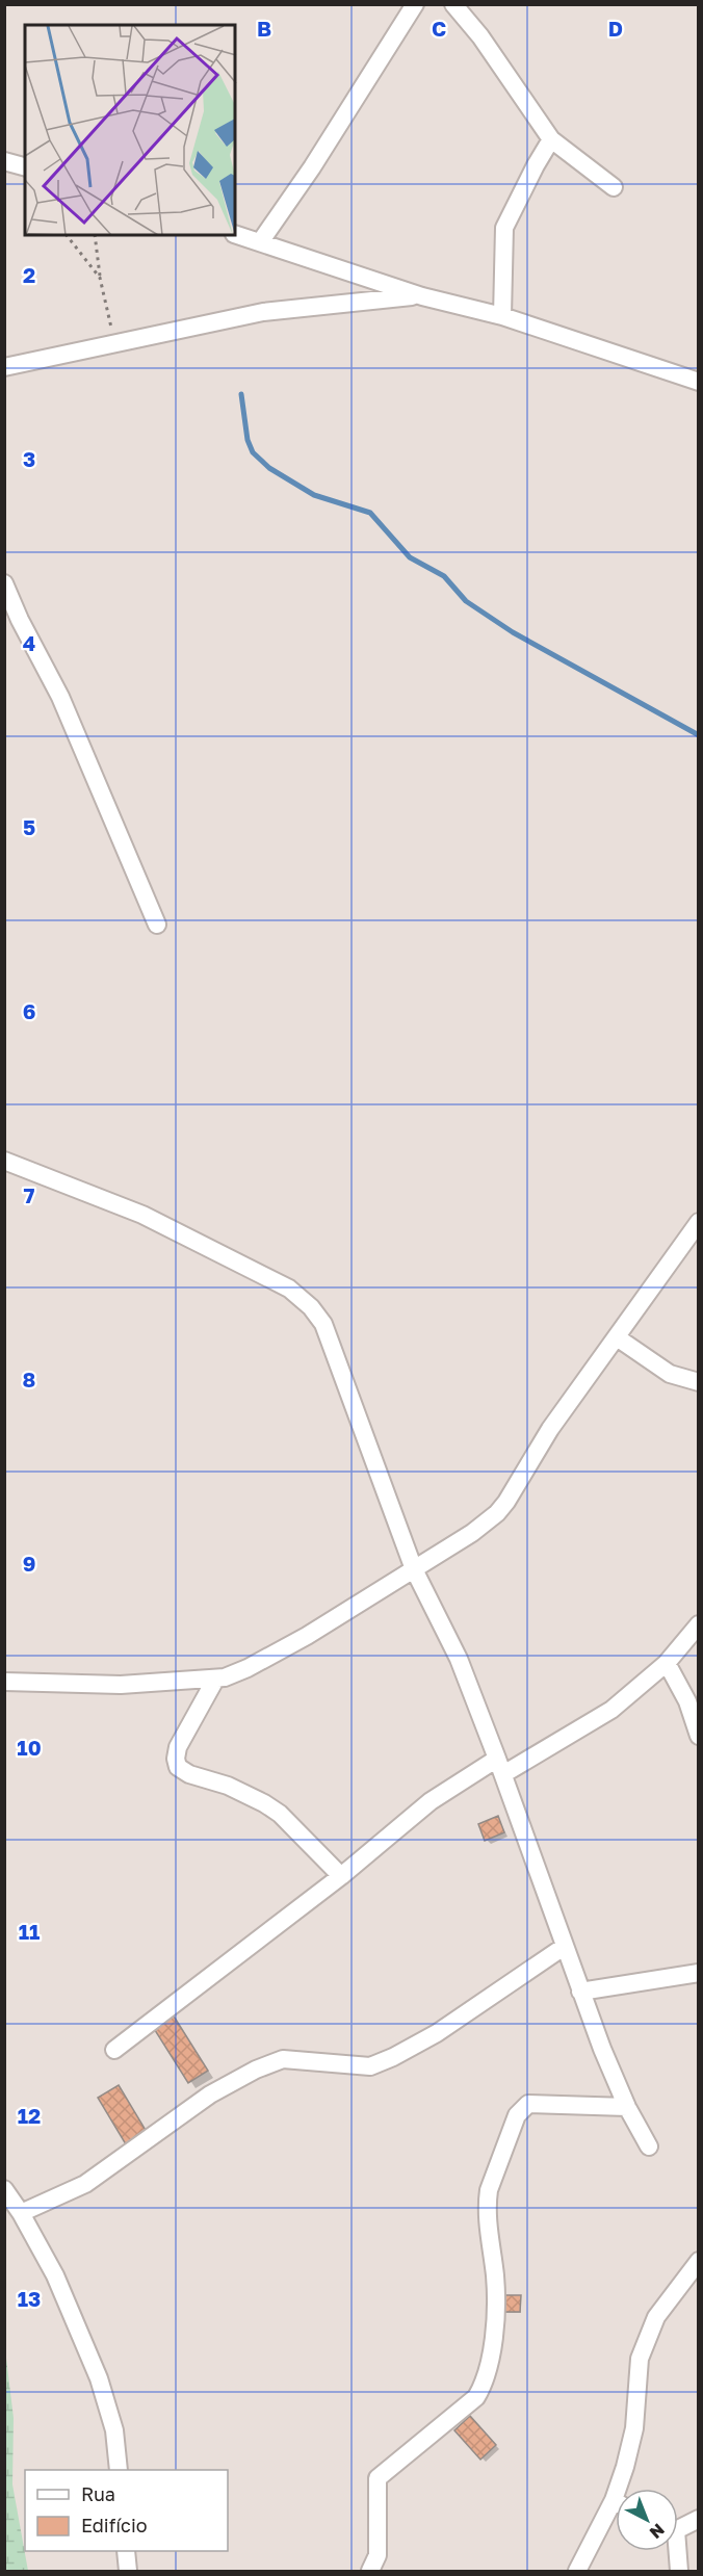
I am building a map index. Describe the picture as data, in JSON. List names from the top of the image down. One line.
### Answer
{"legend":["Rua","Edifício"],"north":"bottom right","grid":{"columns":["B","C","D"],"rows":["2","3","4","5","6","7","8","9","10","11","12","13"]}}
